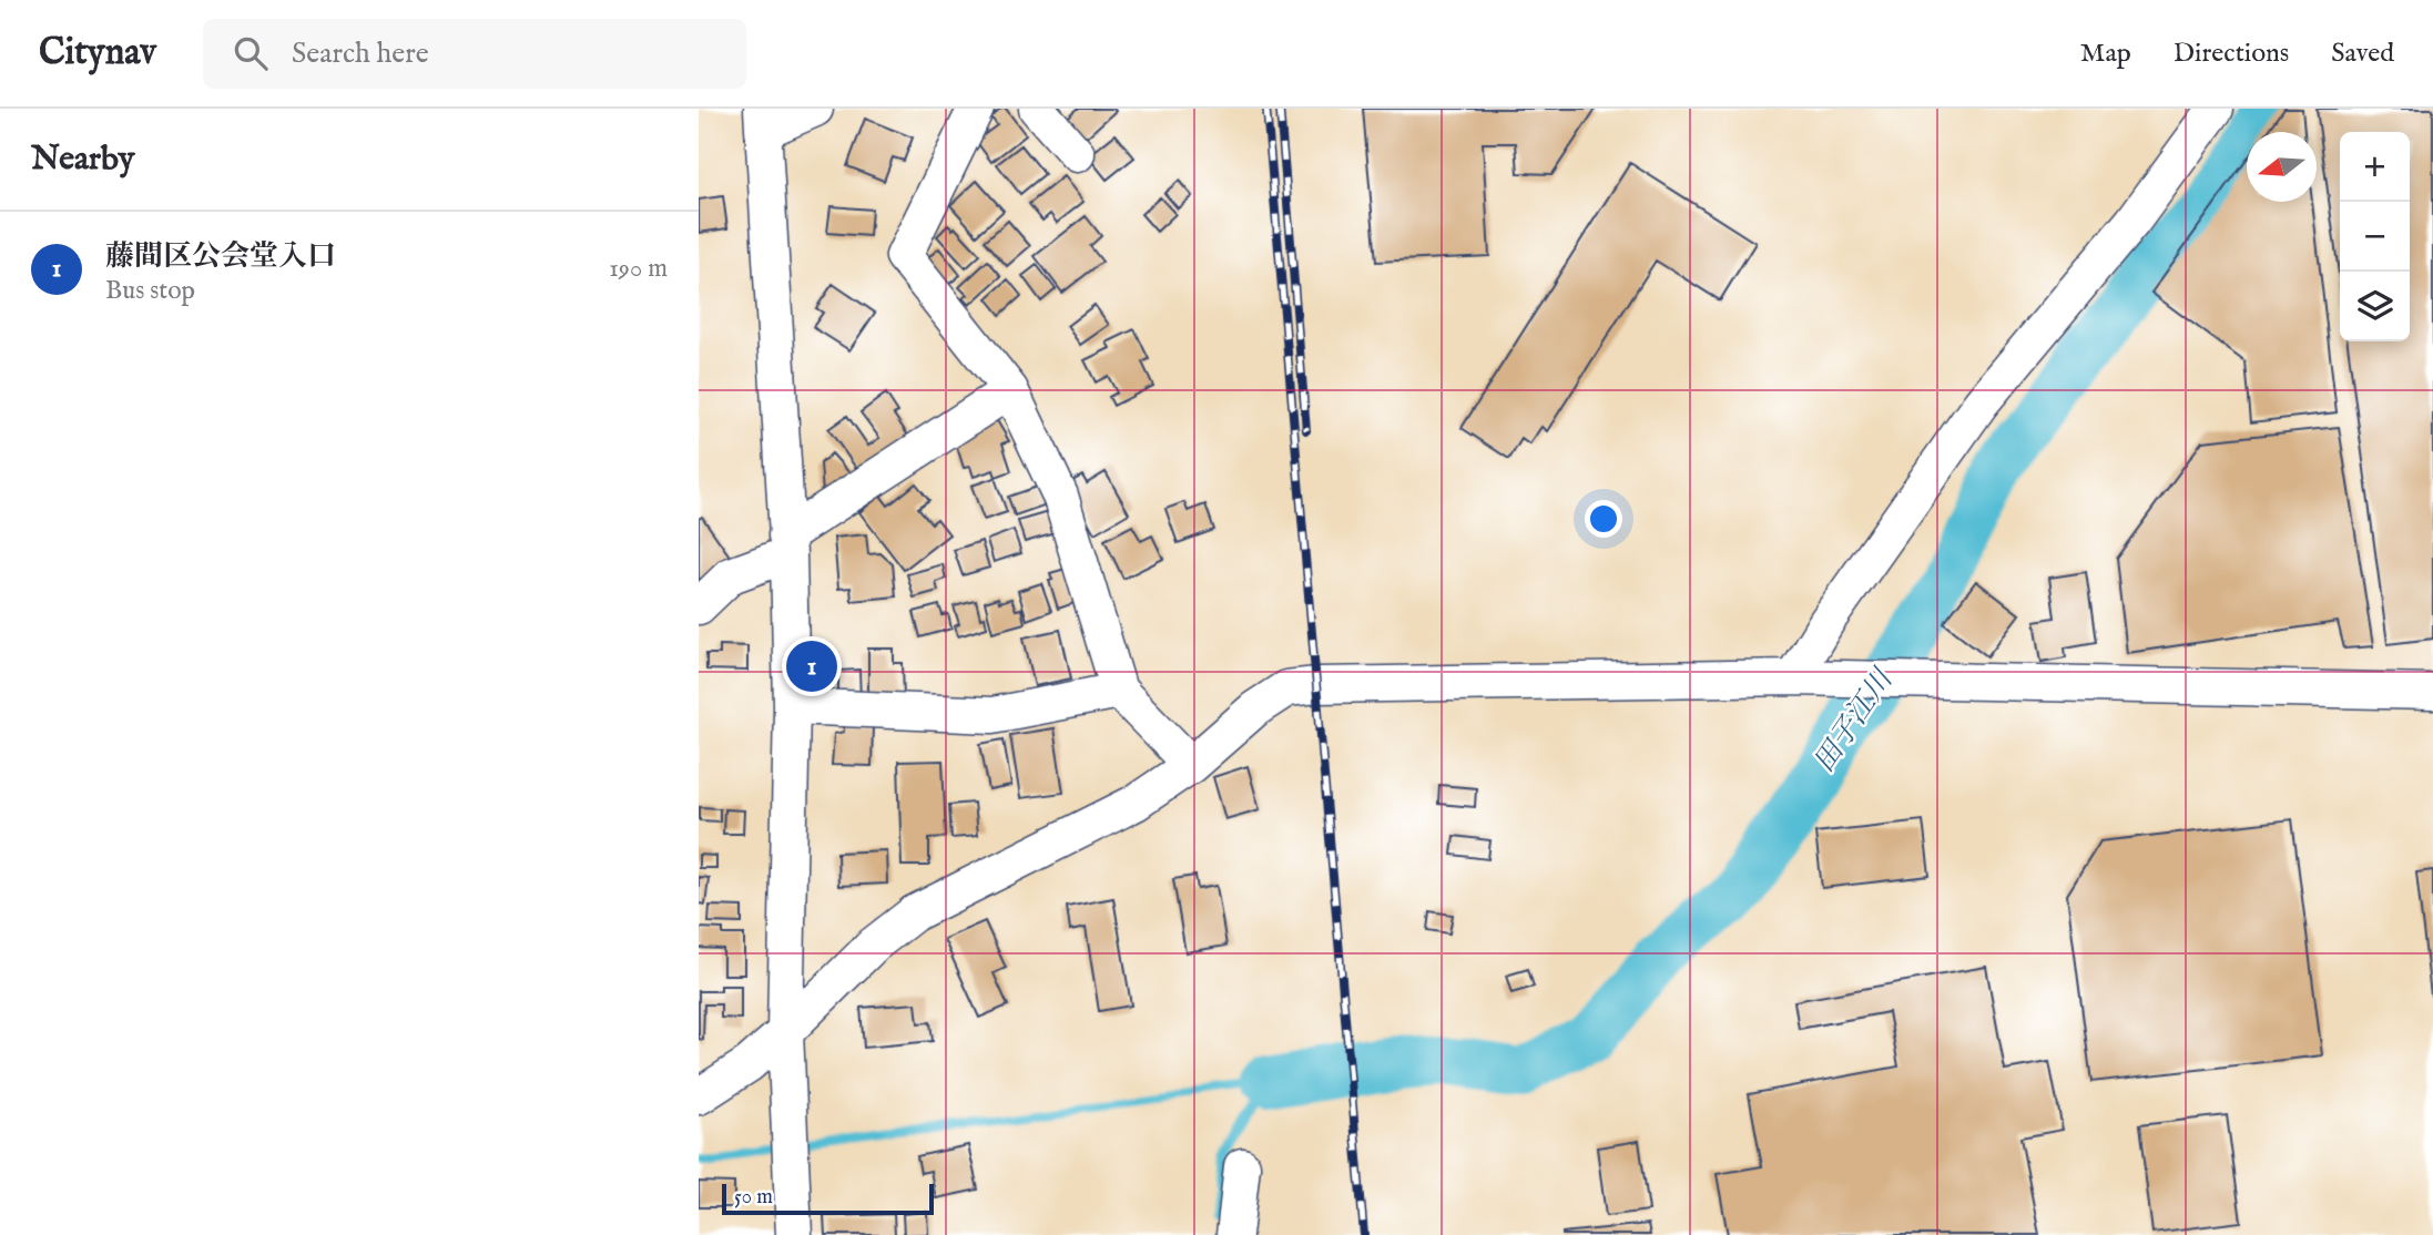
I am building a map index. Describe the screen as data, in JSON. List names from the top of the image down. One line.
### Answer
{"water":["田子江川"],"scale_bar":"50 m","north":"left","page":{"header":"Citynav","search":"Search here","nav":["Map","Directions","Saved"],"heading":"Nearby","map_buttons":["+","−"],"list":[{"mark":"1","name":"藤間区公会堂入口","note":"Bus stop","value":"190 m"}],"pins":"1","scale":"50 m"}}
